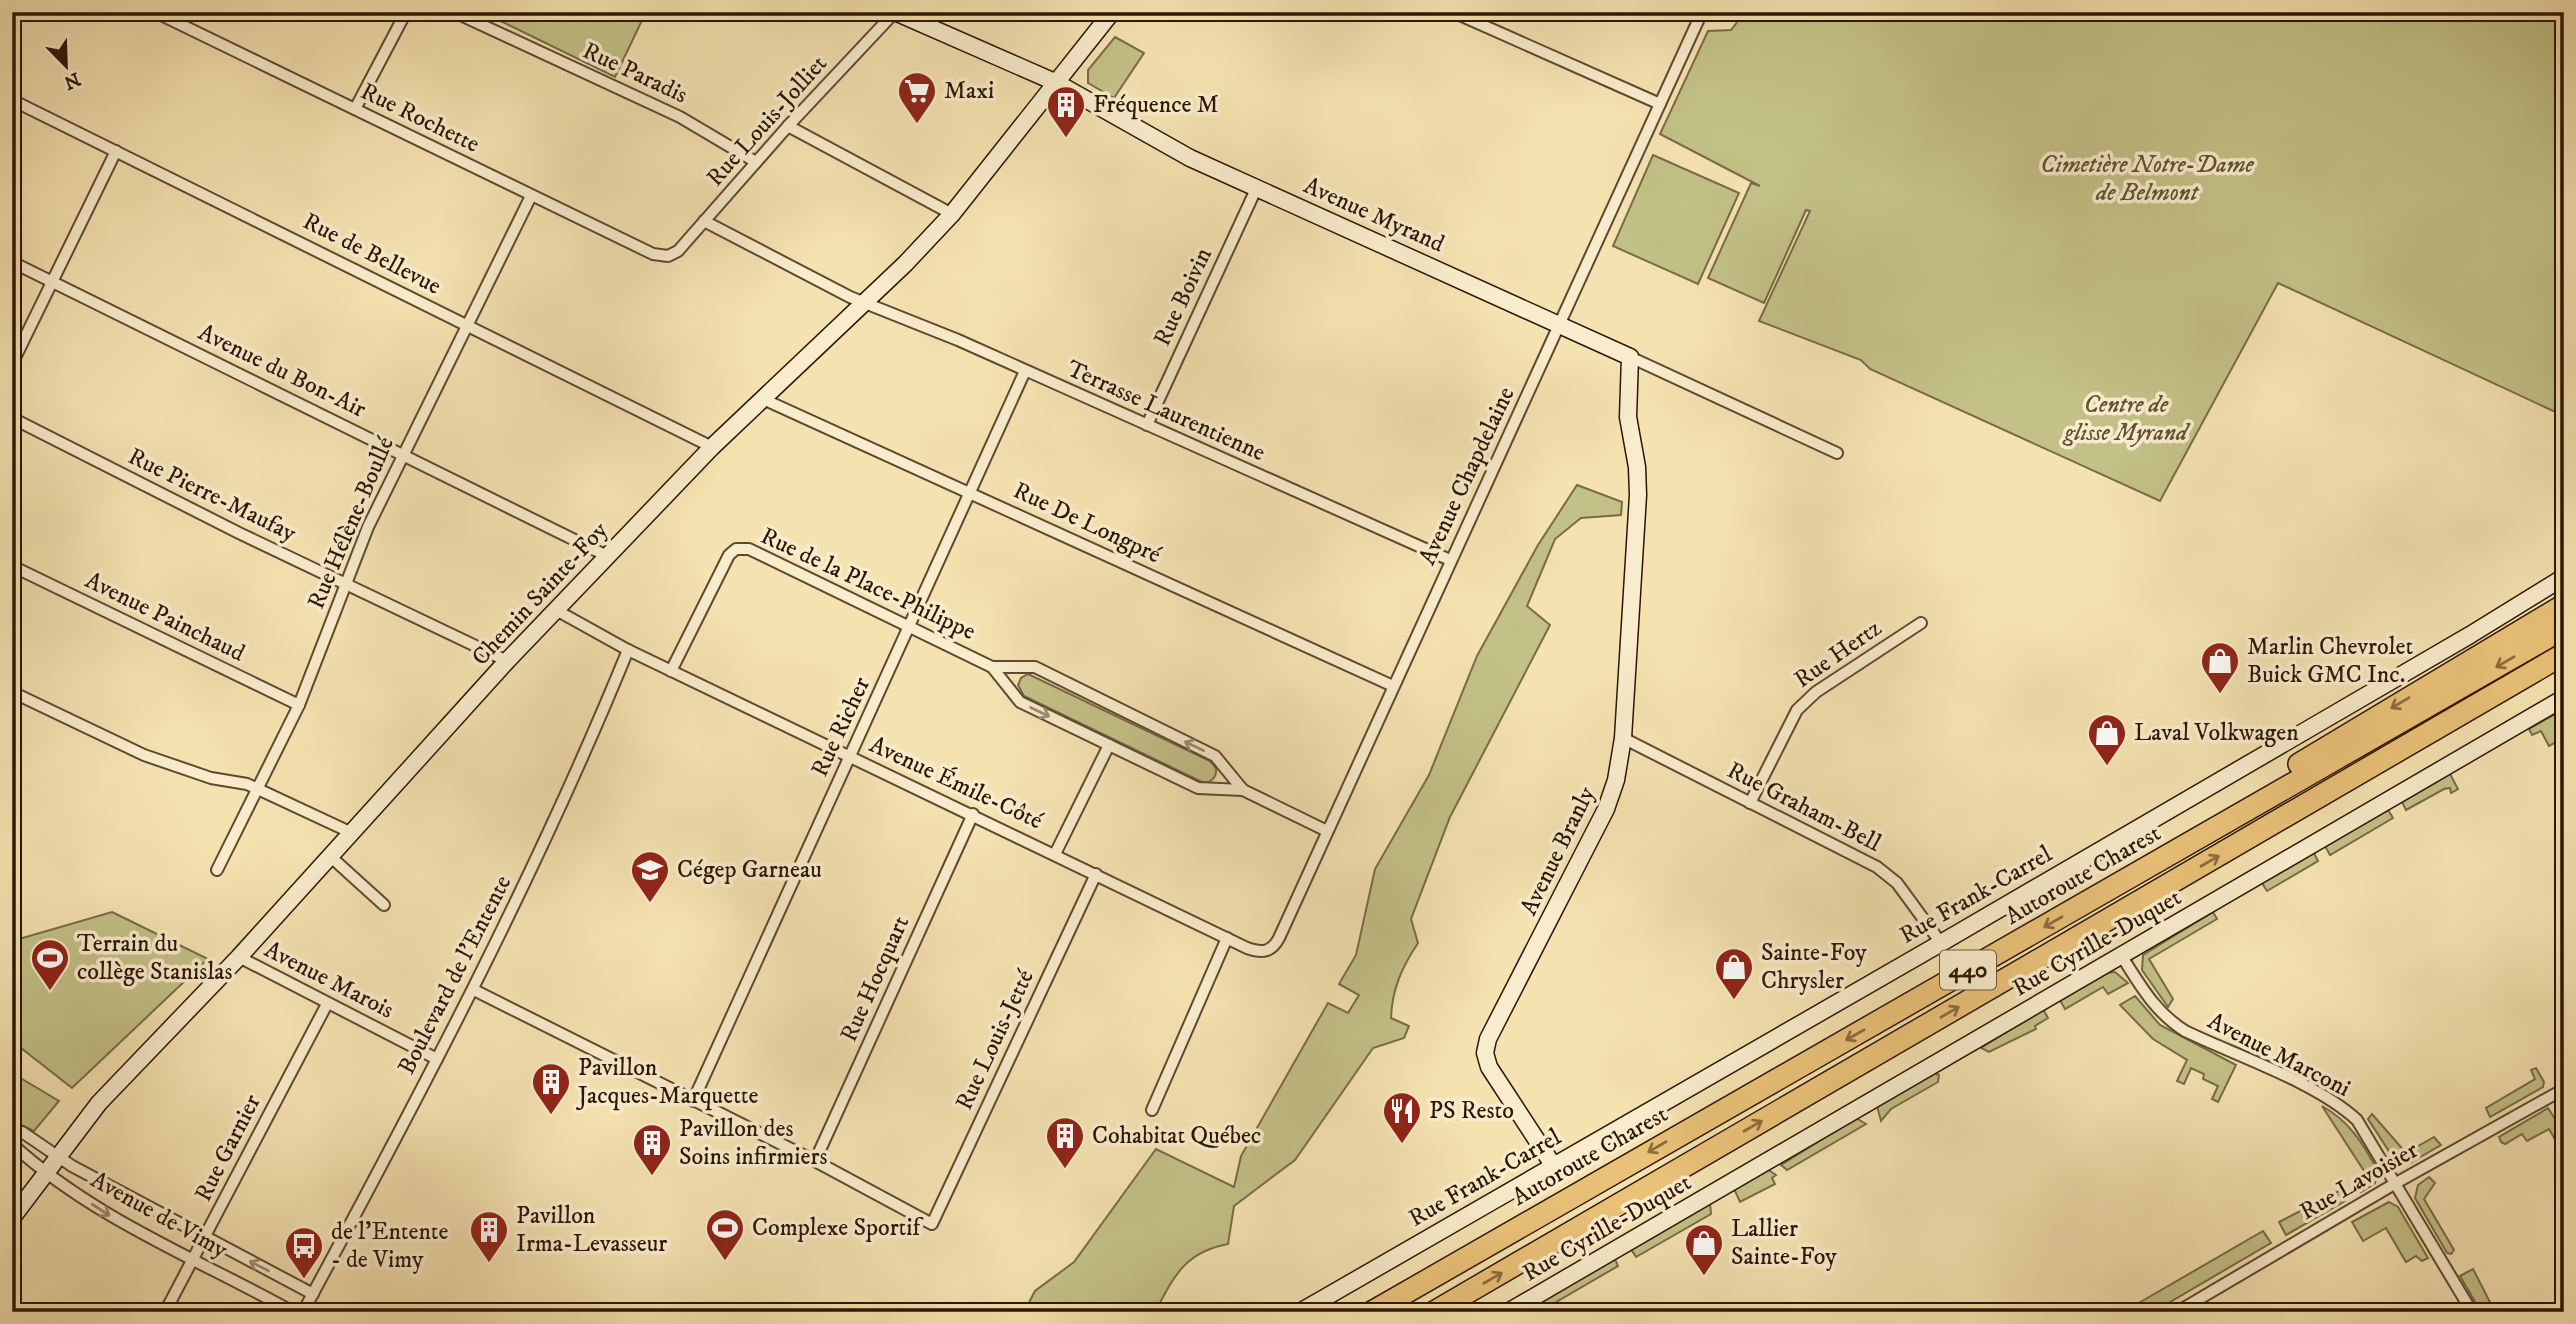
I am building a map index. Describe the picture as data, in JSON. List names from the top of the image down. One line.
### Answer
{"streets":{"highway":["Autoroute Charest","440"],"street":["Rue Paradis","Rue Rochette","Rue Louis-Jolliet","Avenue Myrand","Rue de Bellevue","Rue Boivin","Avenue du Bon-Air","Terrasse Laurentienne","Avenue Chapdelaine","Rue Pierre-Maufay","Rue Hélène-Boullé","Rue De Longpré","Rue de la Place-Philippe","Chemin Sainte-Foy","Avenue Painchaud","Rue Hertz","Rue Richer","Avenue Émile-Côté","Rue Graham-Bell","Avenue Branly","Rue Frank-Carrel","Rue Cyrille-Duquet","Boulevard de l'Entente","Rue Hocquart","Avenue Marois","Rue Louis-Jetté","Avenue Marconi","Rue Garnier","Rue Lavoisier","Avenue de Vimy"]},"crossings":[["Rue Paradis","Rue Louis-Jolliet"],["Rue Rochette","Rue Louis-Jolliet"],["Rue Rochette","Rue Hélène-Boullé"],["Rue Louis-Jolliet","Avenue Myrand"],["Avenue Myrand","Rue Boivin"],["Avenue Myrand","Avenue Chapdelaine"],["Avenue Myrand","Chemin Sainte-Foy"],["Avenue Myrand","Avenue Branly"],["Rue de Bellevue","Rue Hélène-Boullé"],["Rue de Bellevue","Chemin Sainte-Foy"],["Rue Boivin","Terrasse Laurentienne"],["Avenue du Bon-Air","Rue Hélène-Boullé"],["Avenue du Bon-Air","Chemin Sainte-Foy"],["Terrasse Laurentienne","Avenue Chapdelaine"],["Terrasse Laurentienne","Chemin Sainte-Foy"],["Terrasse Laurentienne","Rue Richer"],["Avenue Chapdelaine","Rue De Longpré"],["Avenue Chapdelaine","Rue de la Place-Philippe"],["Avenue Chapdelaine","Avenue Émile-Côté"],["Rue Pierre-Maufay","Rue Hélène-Boullé"],["Rue Pierre-Maufay","Chemin Sainte-Foy"],["Rue Hélène-Boullé","Avenue Painchaud"],["Rue De Longpré","Chemin Sainte-Foy"],["Rue De Longpré","Rue Richer"],["Rue de la Place-Philippe","Rue Richer"],["Rue de la Place-Philippe","Avenue Émile-Côté"],["Chemin Sainte-Foy","Avenue Émile-Côté"],["Chemin Sainte-Foy","Avenue Marois"],["Chemin Sainte-Foy","Avenue de Vimy"],["Rue Hertz","Rue Graham-Bell"],["Rue Richer","Avenue Émile-Côté"],["Avenue Émile-Côté","Boulevard de l'Entente"],["Avenue Émile-Côté","Rue Hocquart"],["Avenue Émile-Côté","Rue Louis-Jetté"],["Rue Graham-Bell","Avenue Branly"],["Rue Graham-Bell","Rue Frank-Carrel"],["Avenue Branly","Rue Frank-Carrel"],["Rue Cyrille-Duquet","Avenue Marconi"],["Boulevard de l'Entente","Avenue Marois"],["Boulevard de l'Entente","Avenue de Vimy"],["Rue Hocquart","Rue Louis-Jetté"],["Avenue Marois","Rue Garnier"],["Avenue Marconi","Rue Lavoisier"],["Rue Garnier","Avenue de Vimy"]],"parks":["Cimetière Notre-Dame de Belmont","Centre de glisse Myrand"],"places":{"supermarket":["Maxi"],"building":["Fréquence M","Pavillon Jacques-Marquette","Cohabitat Québec","Pavillon des Soins infirmiers","Pavillon Irma-Levasseur"],"shop":["Marlin Chevrolet Buick GMC Inc.","Laval Volkwagen","Sainte-Foy Chrysler","Lallier Sainte-Foy"],"school or university":["Cégep Garneau"],"sports":["Terrain du collège Stanislas","Complexe Sportif"],"restaurant":["PS Resto"],"bus stop":["de l'Entente - de Vimy"]},"north":"bottom right"}
